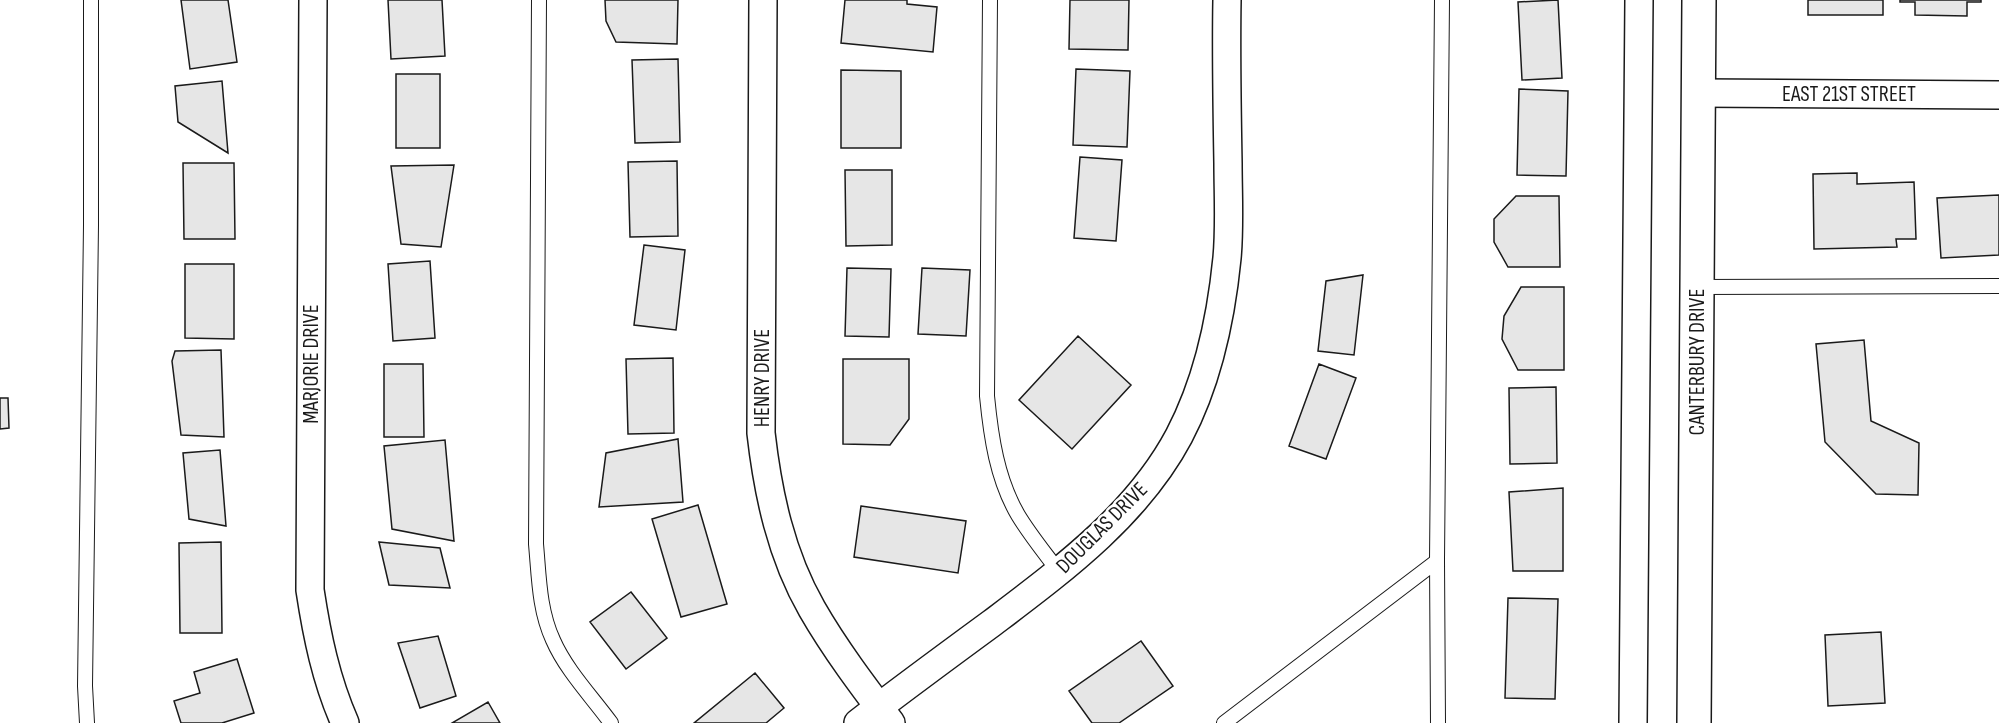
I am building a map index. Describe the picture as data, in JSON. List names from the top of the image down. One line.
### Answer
{"streets":{"main road":["CANTERBURY DRIVE"],"street":["EAST 21ST STREET","MARJORIE DRIVE","HENRY DRIVE","DOUGLAS DRIVE"]},"crossings":[["EAST 21ST STREET","CANTERBURY DRIVE"],["HENRY DRIVE","DOUGLAS DRIVE"]]}
